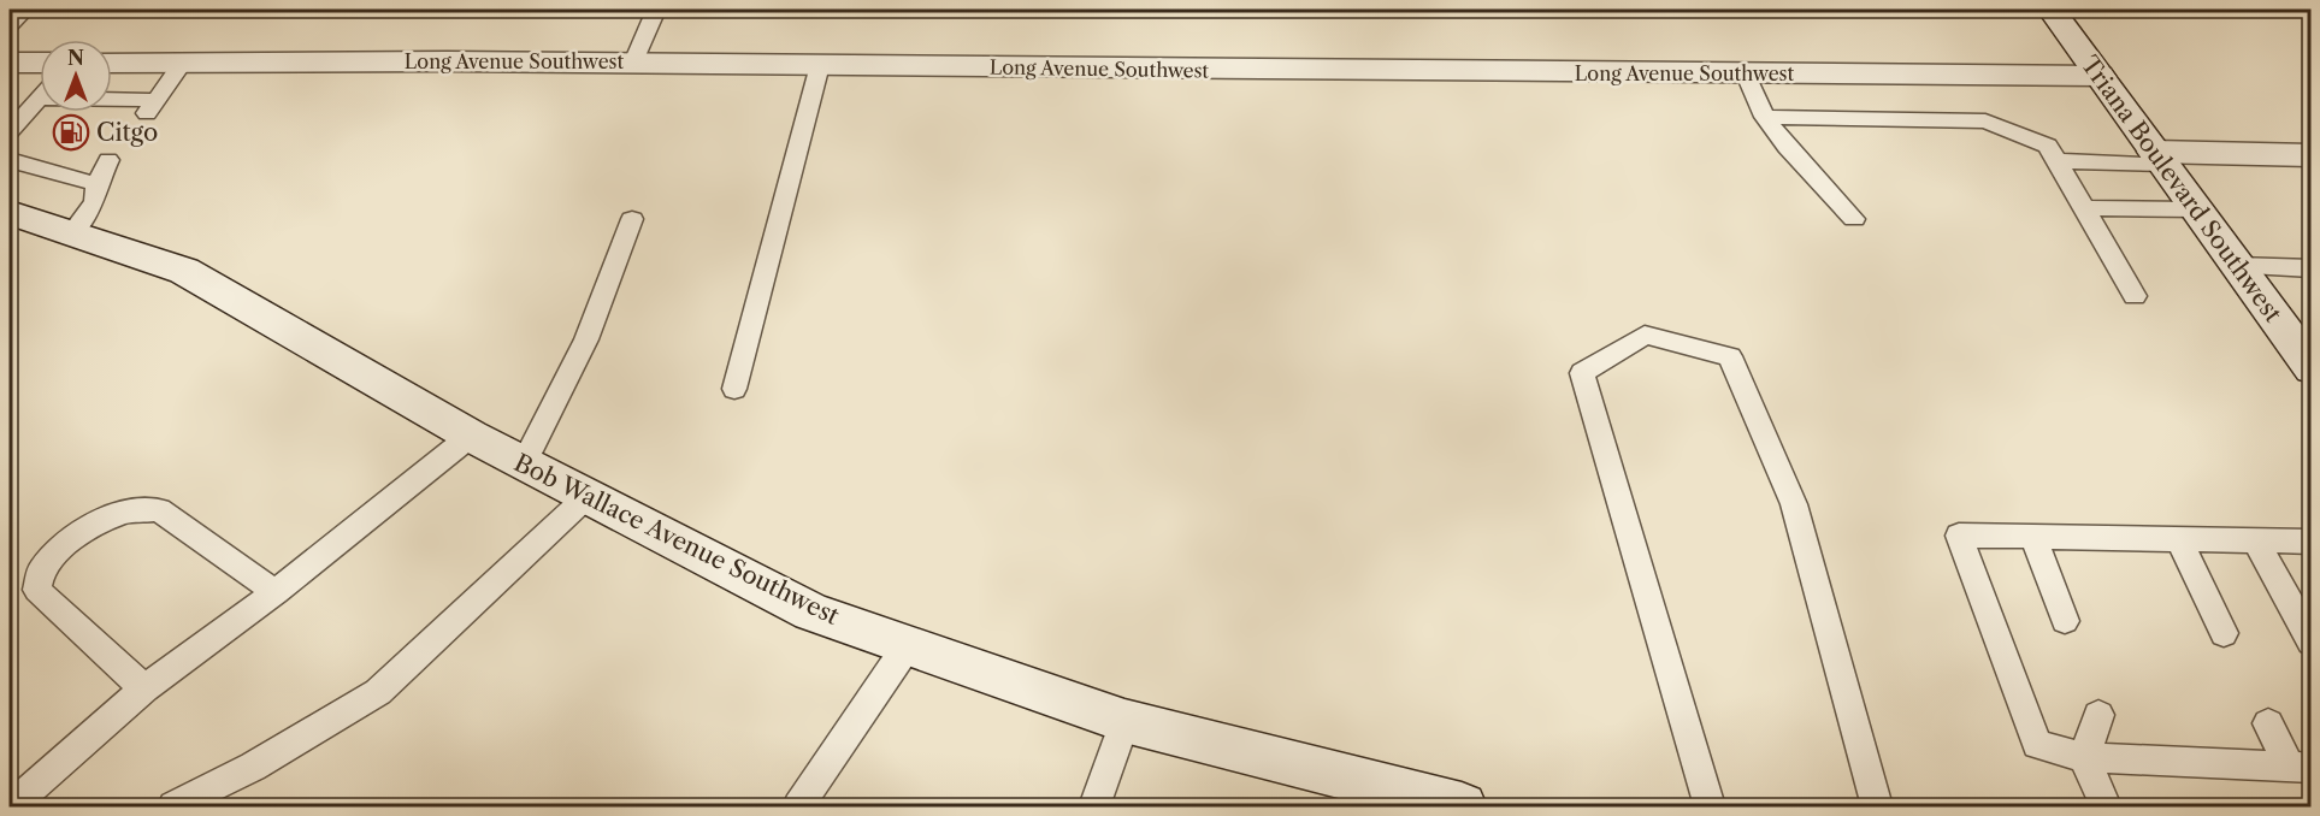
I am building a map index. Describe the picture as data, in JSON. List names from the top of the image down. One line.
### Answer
{"streets":{"street":["Long Avenue Southwest","Triana Boulevard Southwest","Bob Wallace Avenue Southwest"]},"crossings":[["Long Avenue Southwest","Triana Boulevard Southwest"]],"places":{"fuel station":["Citgo"]},"north":"top"}
